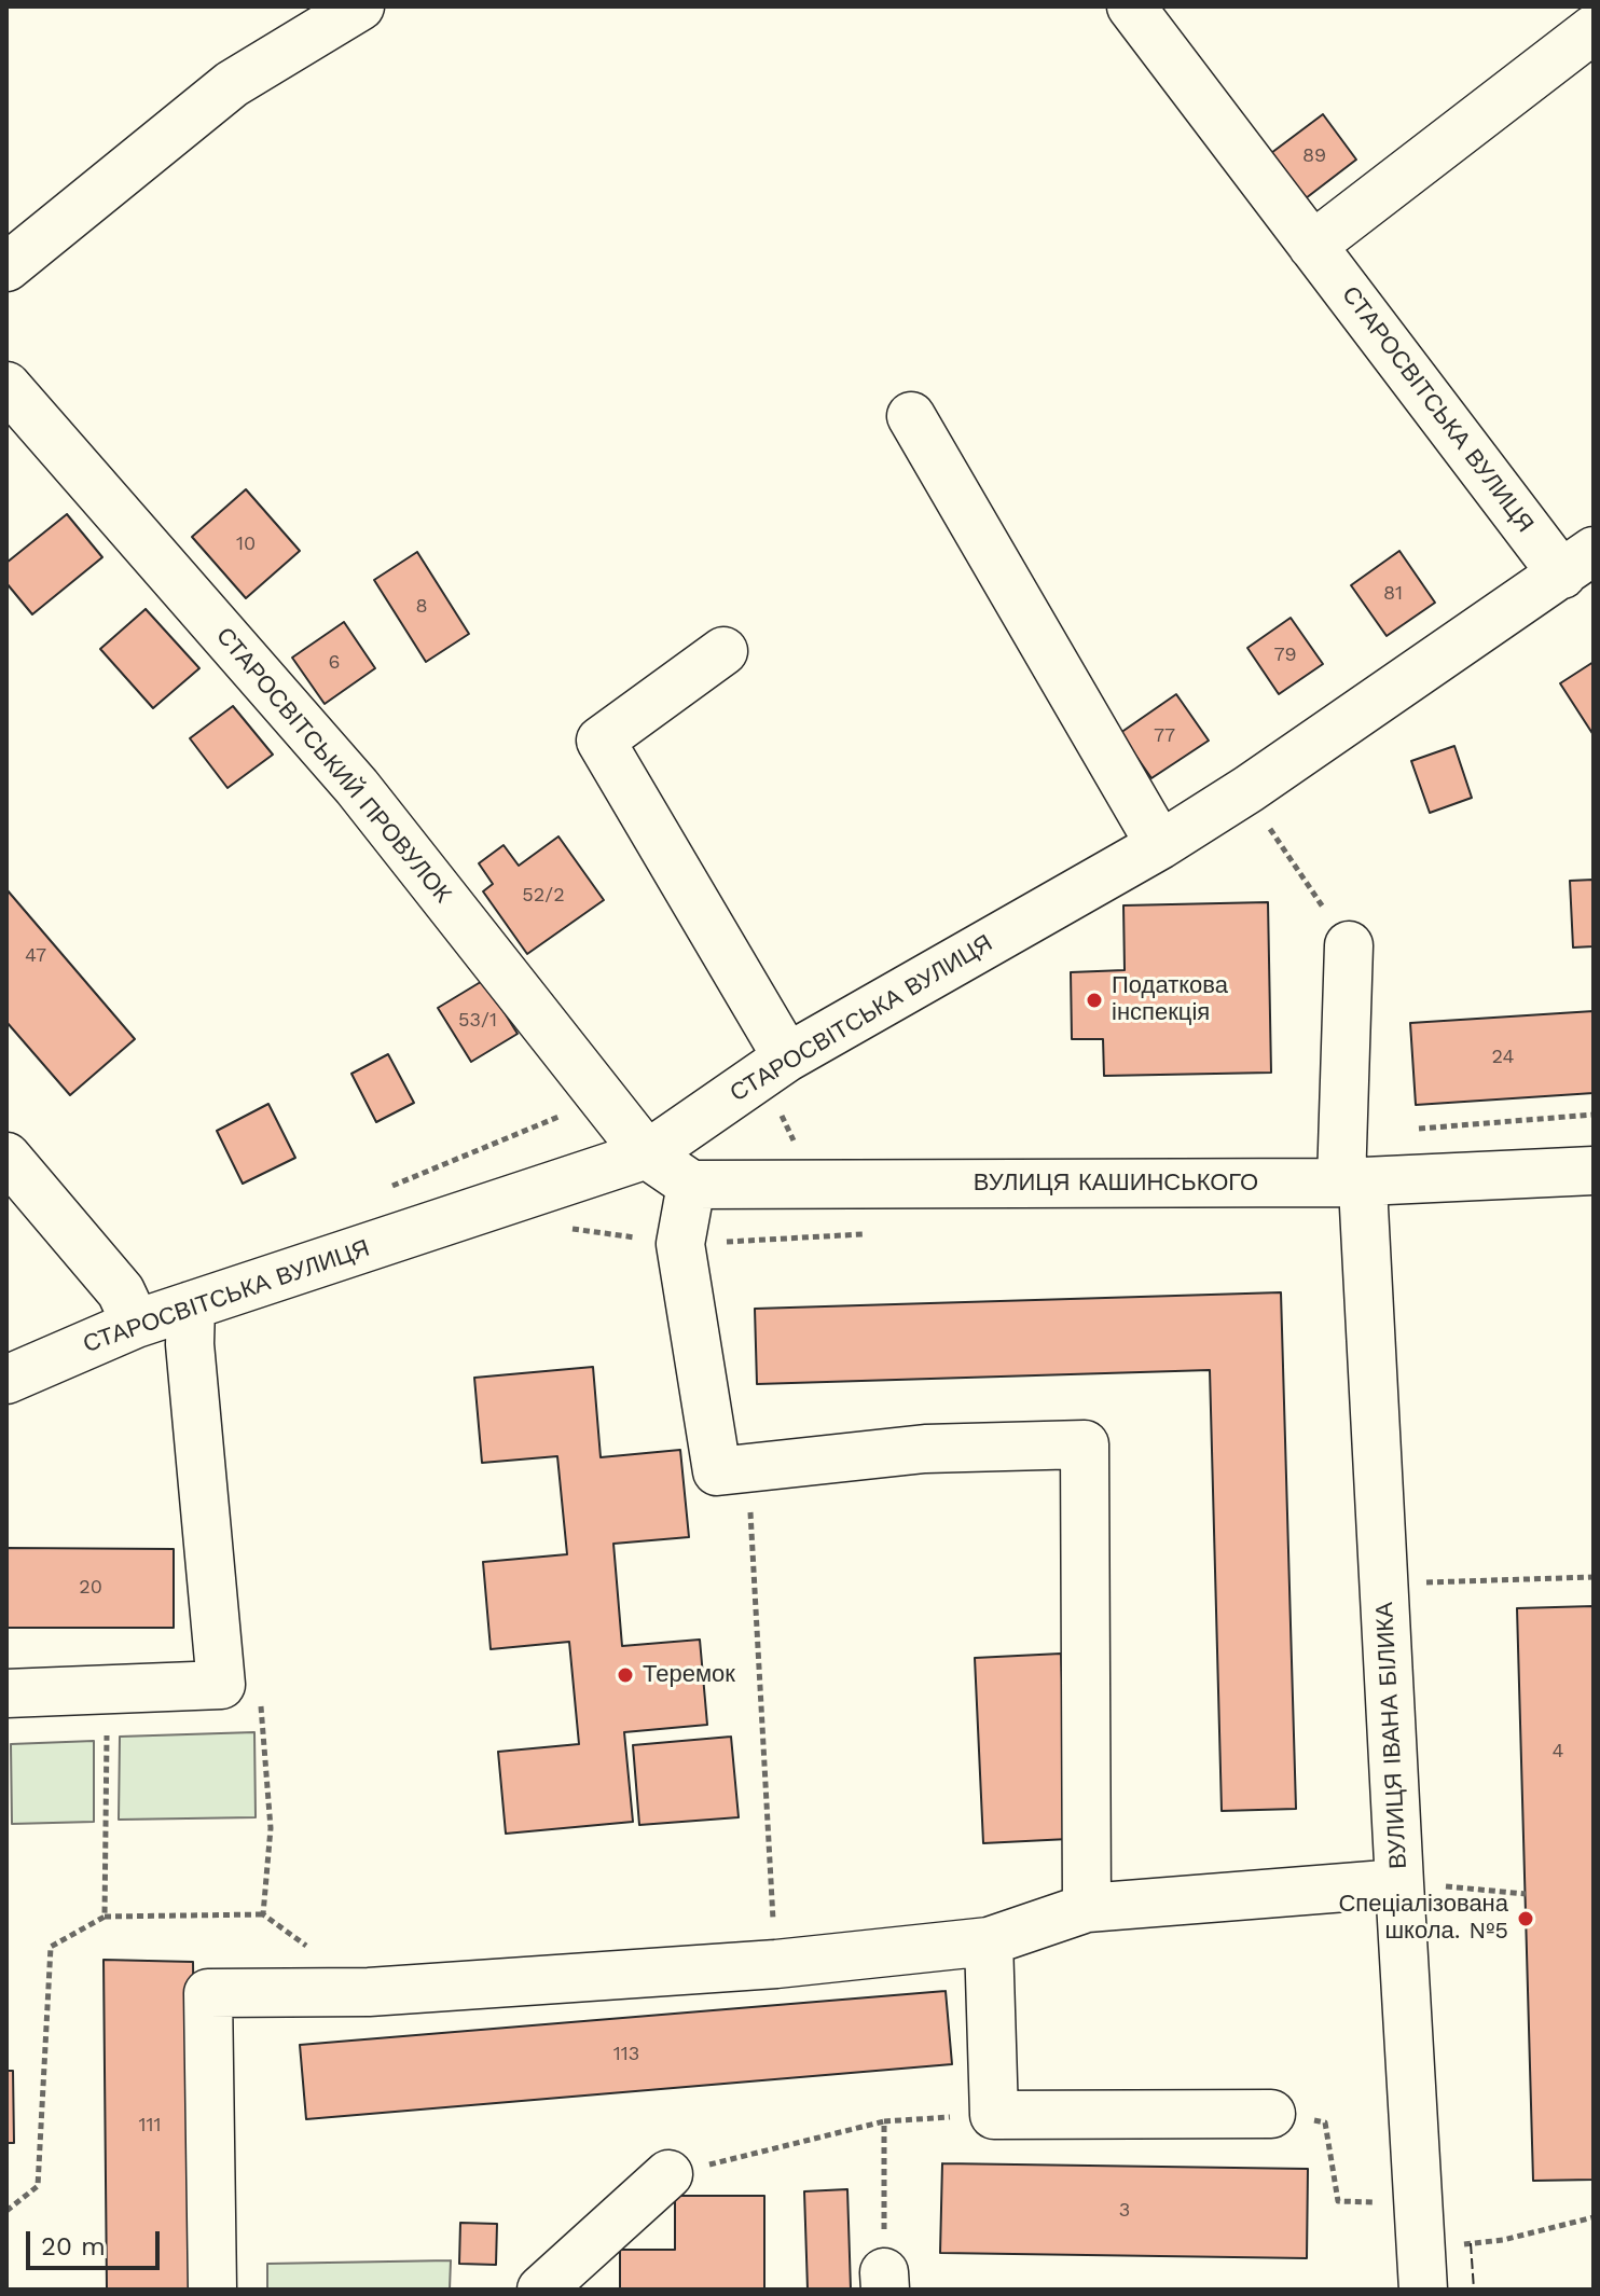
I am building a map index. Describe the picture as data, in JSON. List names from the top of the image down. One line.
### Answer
{"streets":{"street":["СТАРОСВІТСЬКА ВУЛИЦЯ","СТАРОСВІТСЬКИЙ ПРОВУЛОК","ВУЛИЦЯ КАШИНСЬКОГО","ВУЛИЦЯ ІВАНА БІЛИКА"]},"crossings":[["СТАРОСВІТСЬКА ВУЛИЦЯ","СТАРОСВІТСЬКИЙ ПРОВУЛОК"],["ВУЛИЦЯ КАШИНСЬКОГО","ВУЛИЦЯ ІВАНА БІЛИКА"]],"places":["Податкова інспекція","Теремок","Спеціалізована школа. №5"],"house_numbers":["89","10","81","8","79","6","77","52/2","47","53/1","24","20","4","113","111","3"],"scale_bar":"20 m"}
